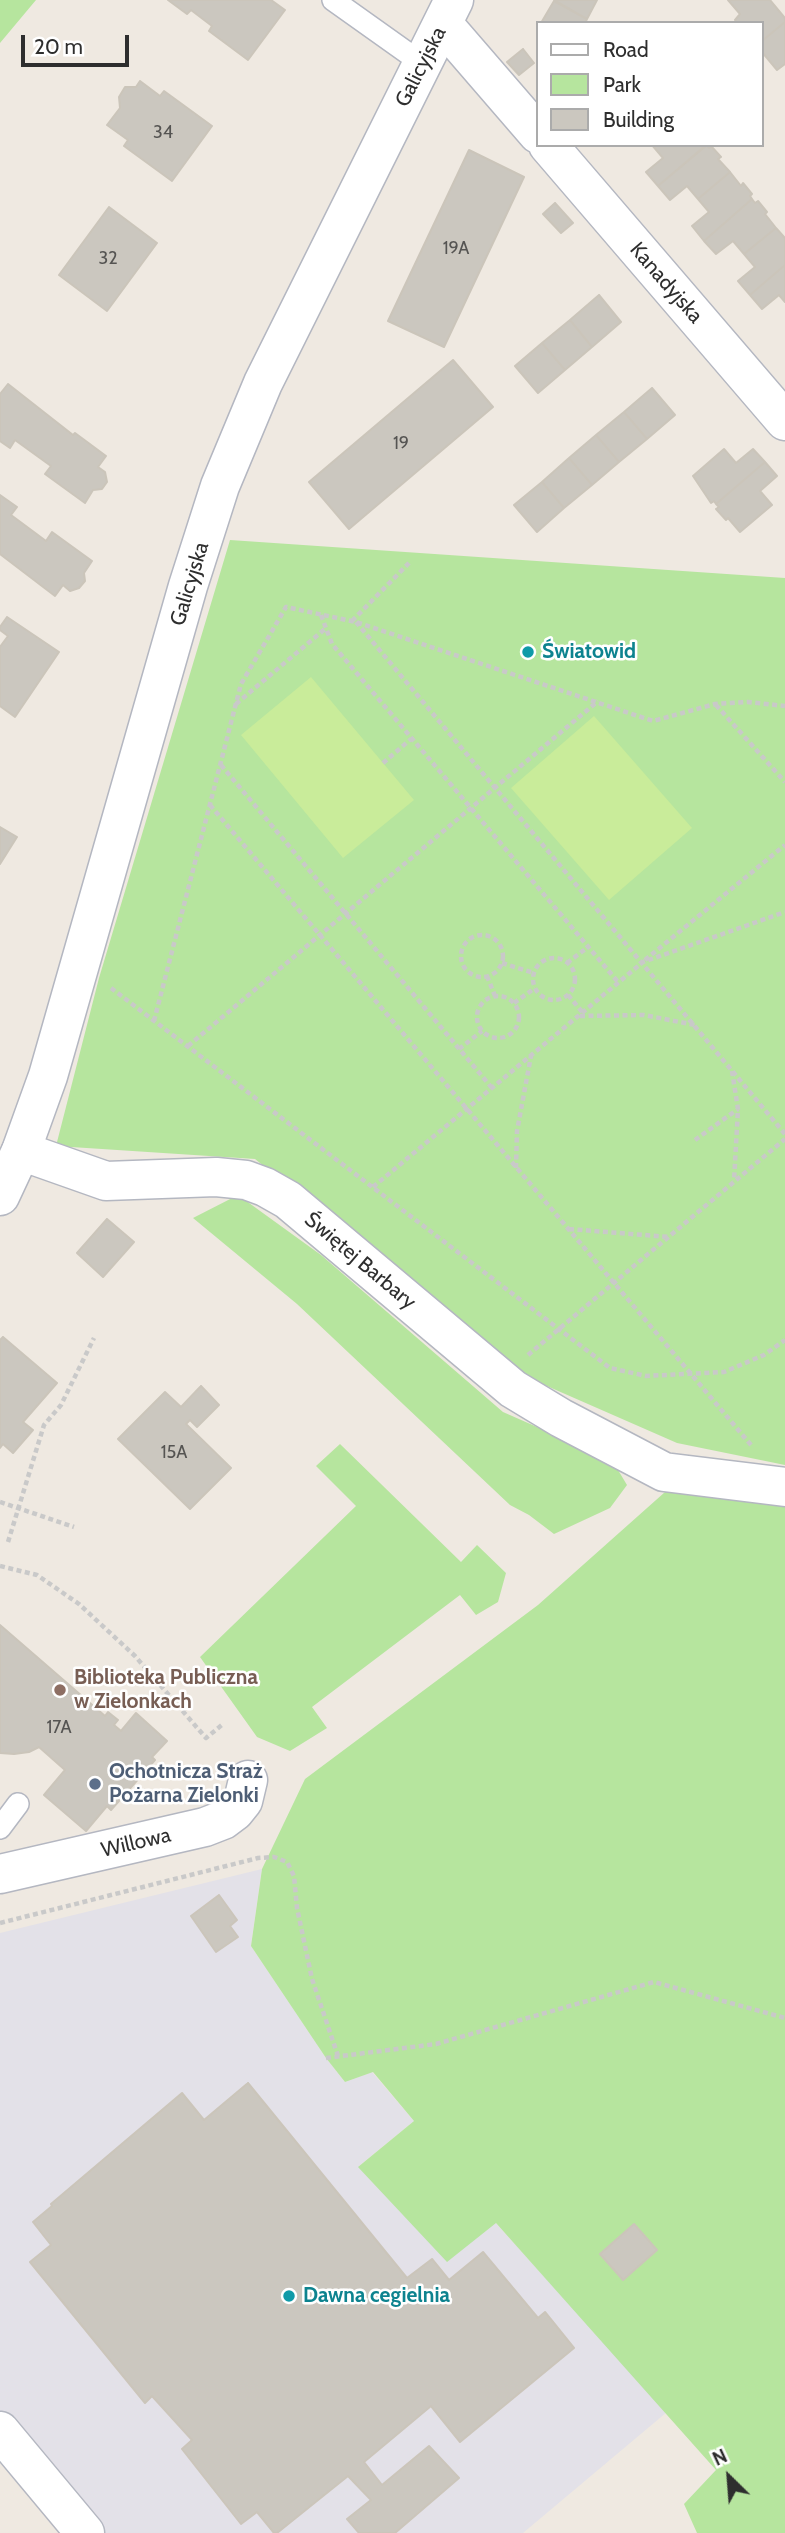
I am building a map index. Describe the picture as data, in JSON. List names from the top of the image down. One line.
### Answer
{"streets":{"street":["Galicyjska","Kanadyjska","Świętej Barbary","Willowa"]},"crossings":[["Galicyjska","Świętej Barbary"]],"places":["Światowid","Biblioteka Publiczna w Zielonkach","Ochotnicza Straż Pożarna Zielonki","Dawna cegielnia"],"house_numbers":["34","19A","32","19","15A","17A"],"legend":["Road","Park","Building"],"scale_bar":"20 m","north":"top left"}
